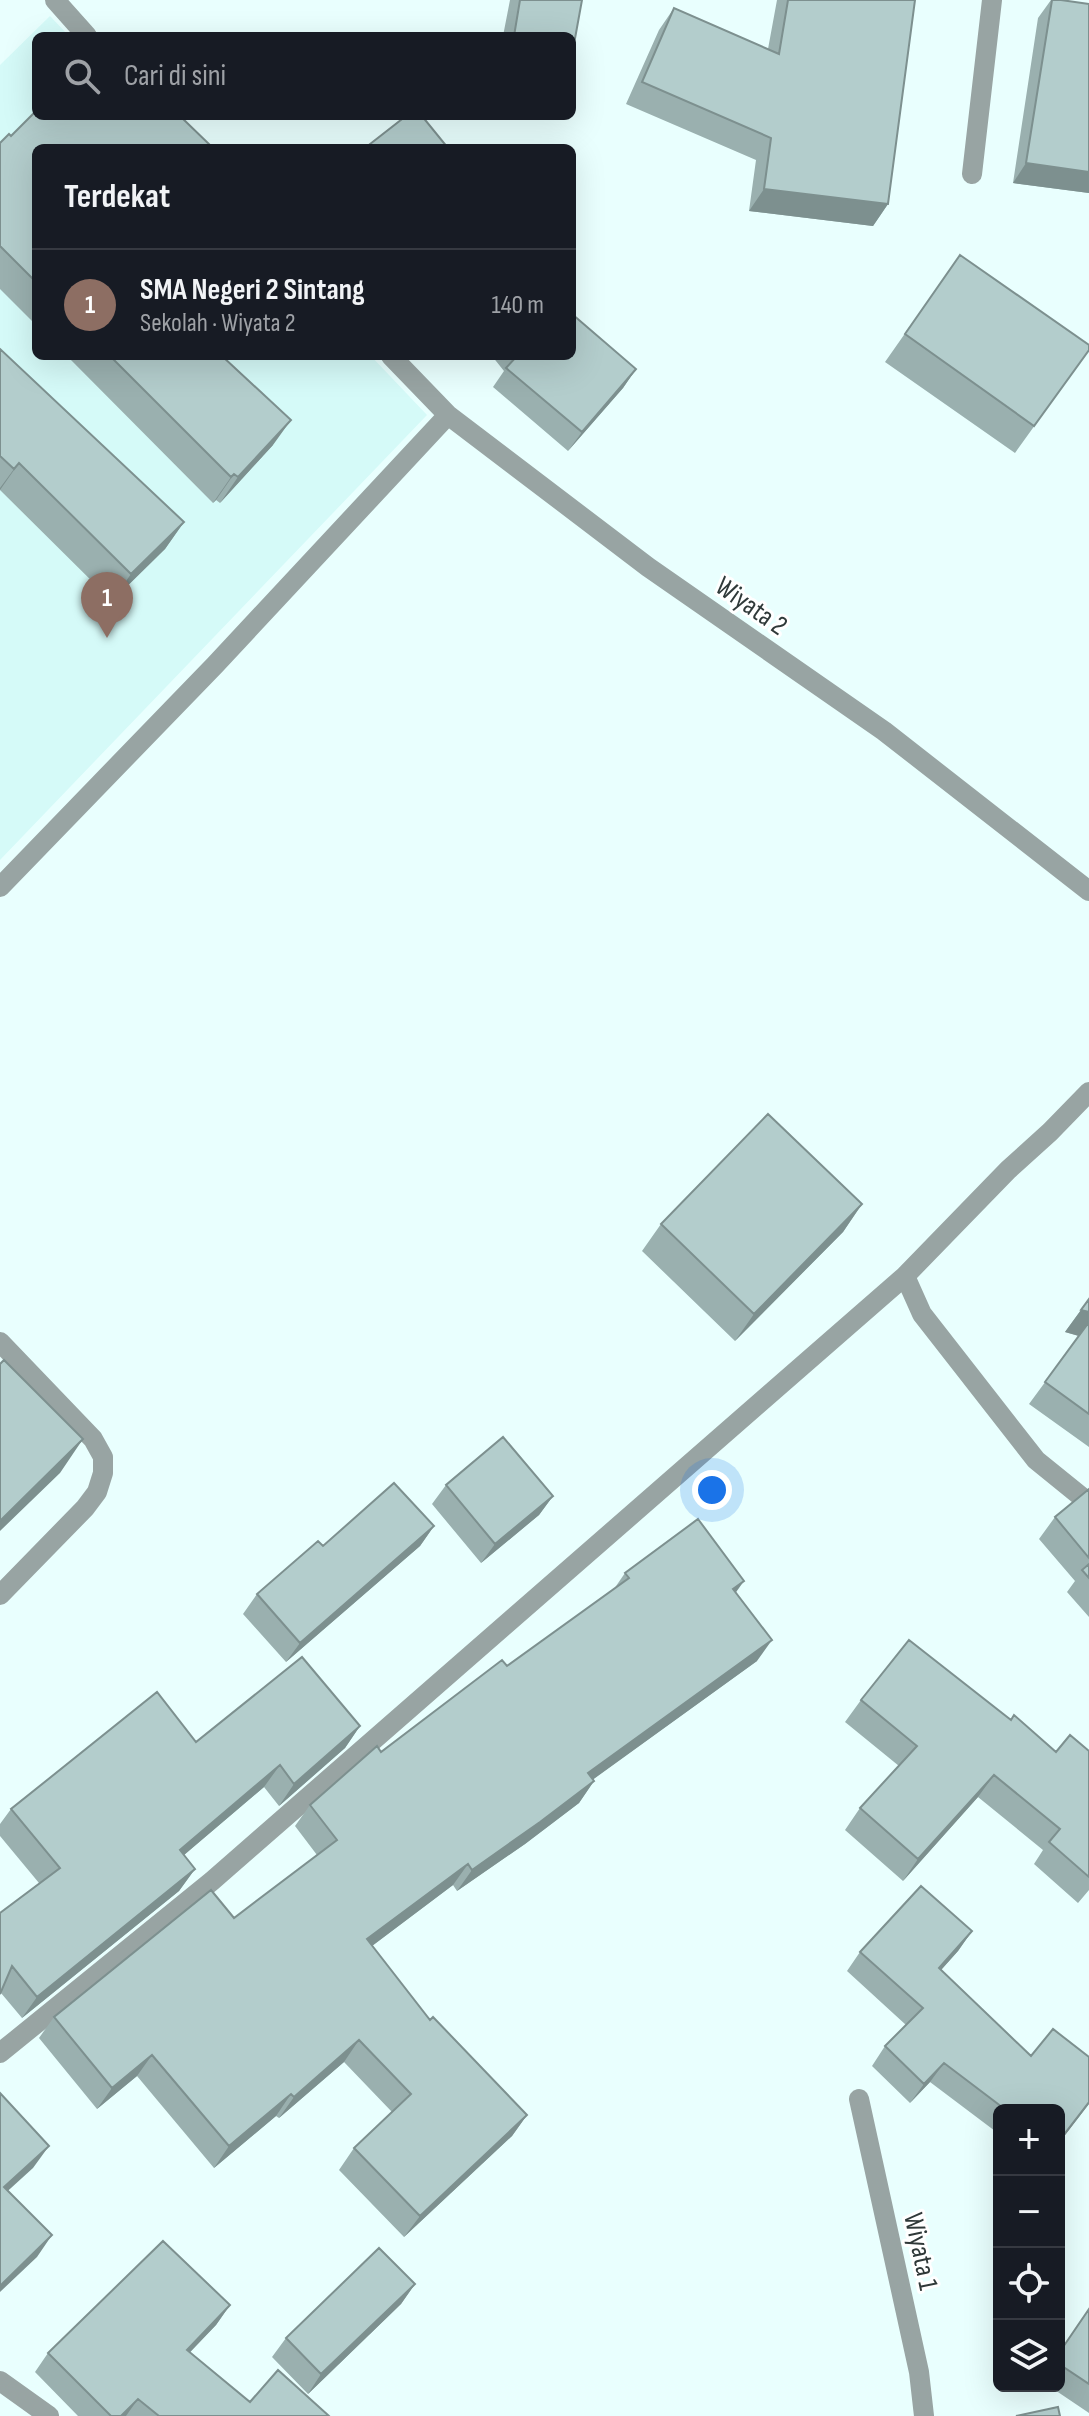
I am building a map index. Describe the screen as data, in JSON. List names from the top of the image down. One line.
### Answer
{"streets":{"street":["Wiyata 2","Wiyata 1"]},"page":{"search":"Cari di sini","heading":"Terdekat","list":[{"mark":"1","name":"SMA Negeri 2 Sintang","note":"Sekolah · Wiyata 2","value":"140 m"}],"pins":"1","map_buttons":["+","−"]}}
